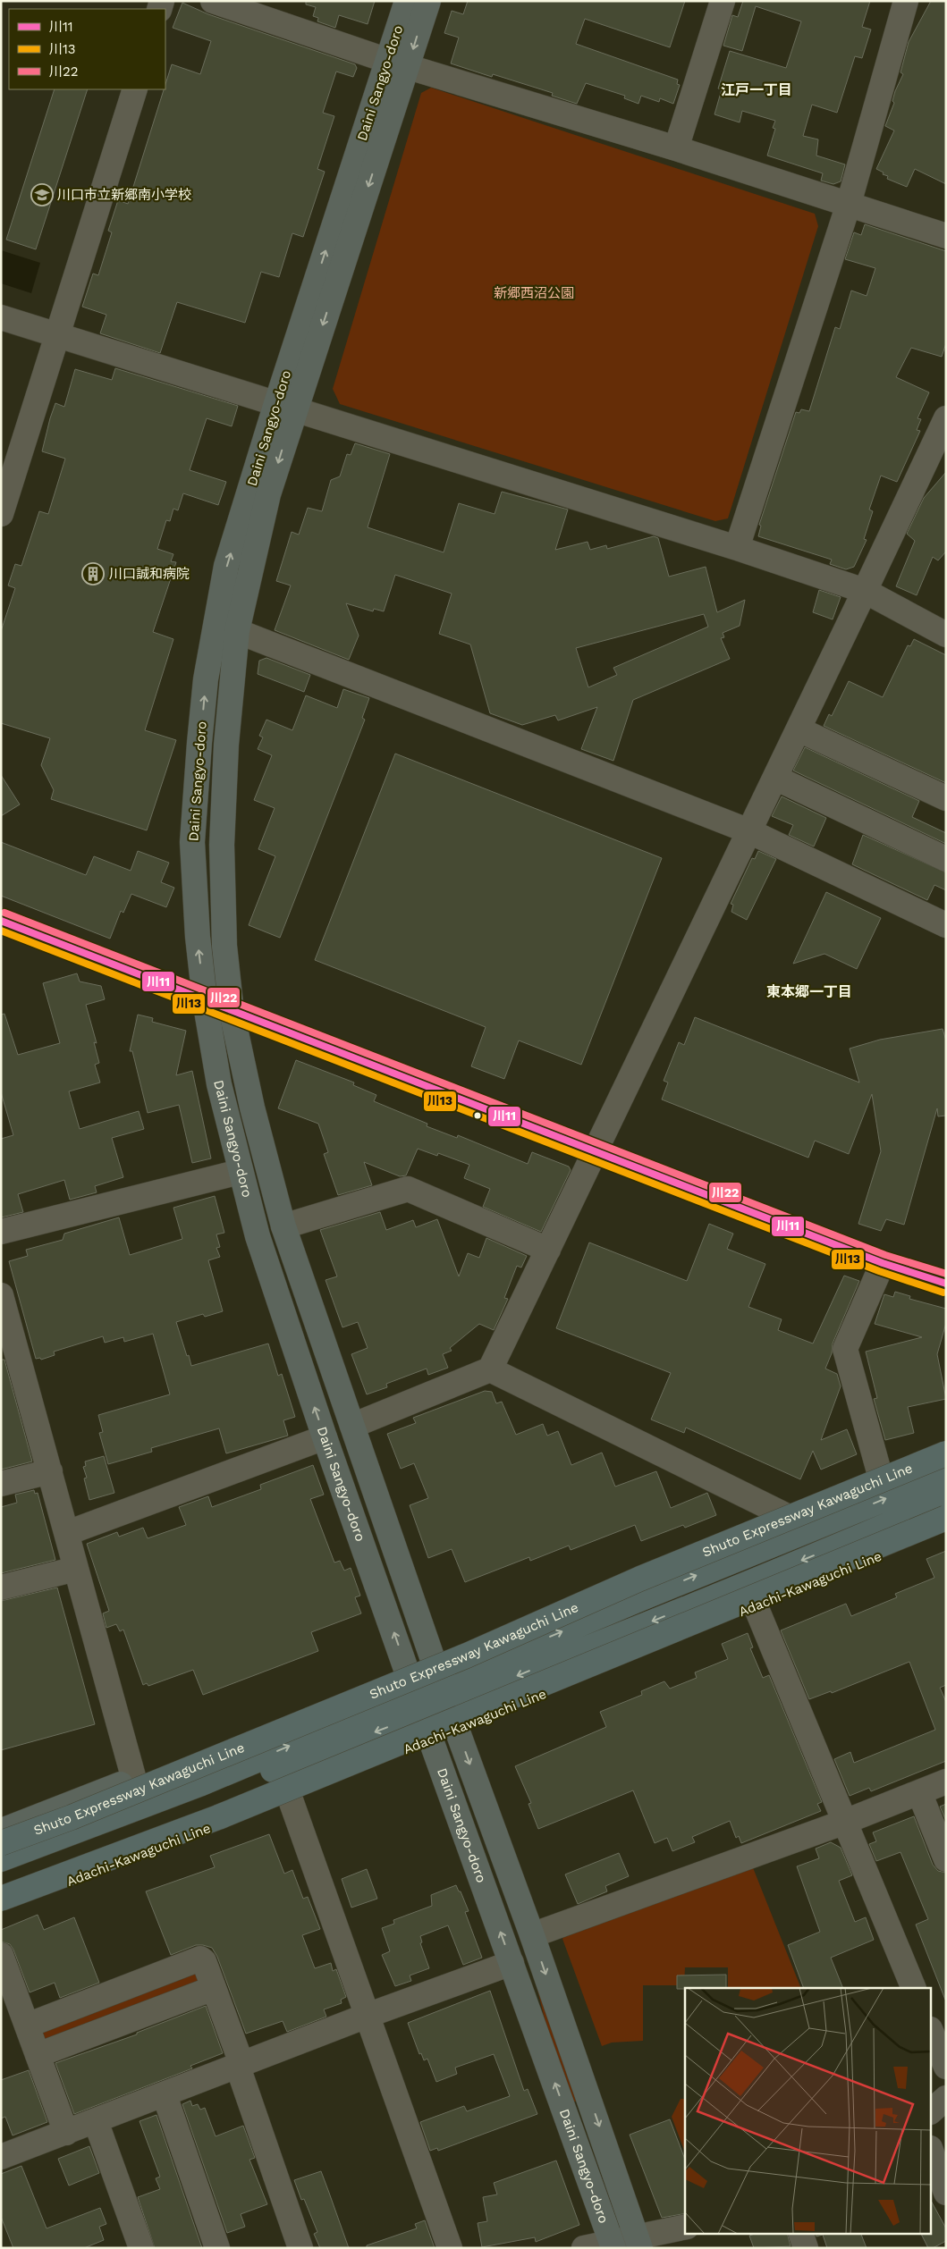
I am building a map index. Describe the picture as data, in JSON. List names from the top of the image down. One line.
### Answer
{"streets":{"highway":["Shuto Expressway Kawaguchi Line"],"main road":["Daini Sangyo-doro","Adachi-Kawaguchi Line"]},"crossings":[["Daini Sangyo-doro","Adachi-Kawaguchi Line"]],"districts":["江戸一丁目","東本郷一丁目"],"parks":["新郷西沼公園"],"places":{"school or university":["川口市立新郷南小学校"],"building":["川口誠和病院"]},"lines":["transit line 川22","transit line 川11","transit line 川13"],"legend":["川11","川13","川22"]}
